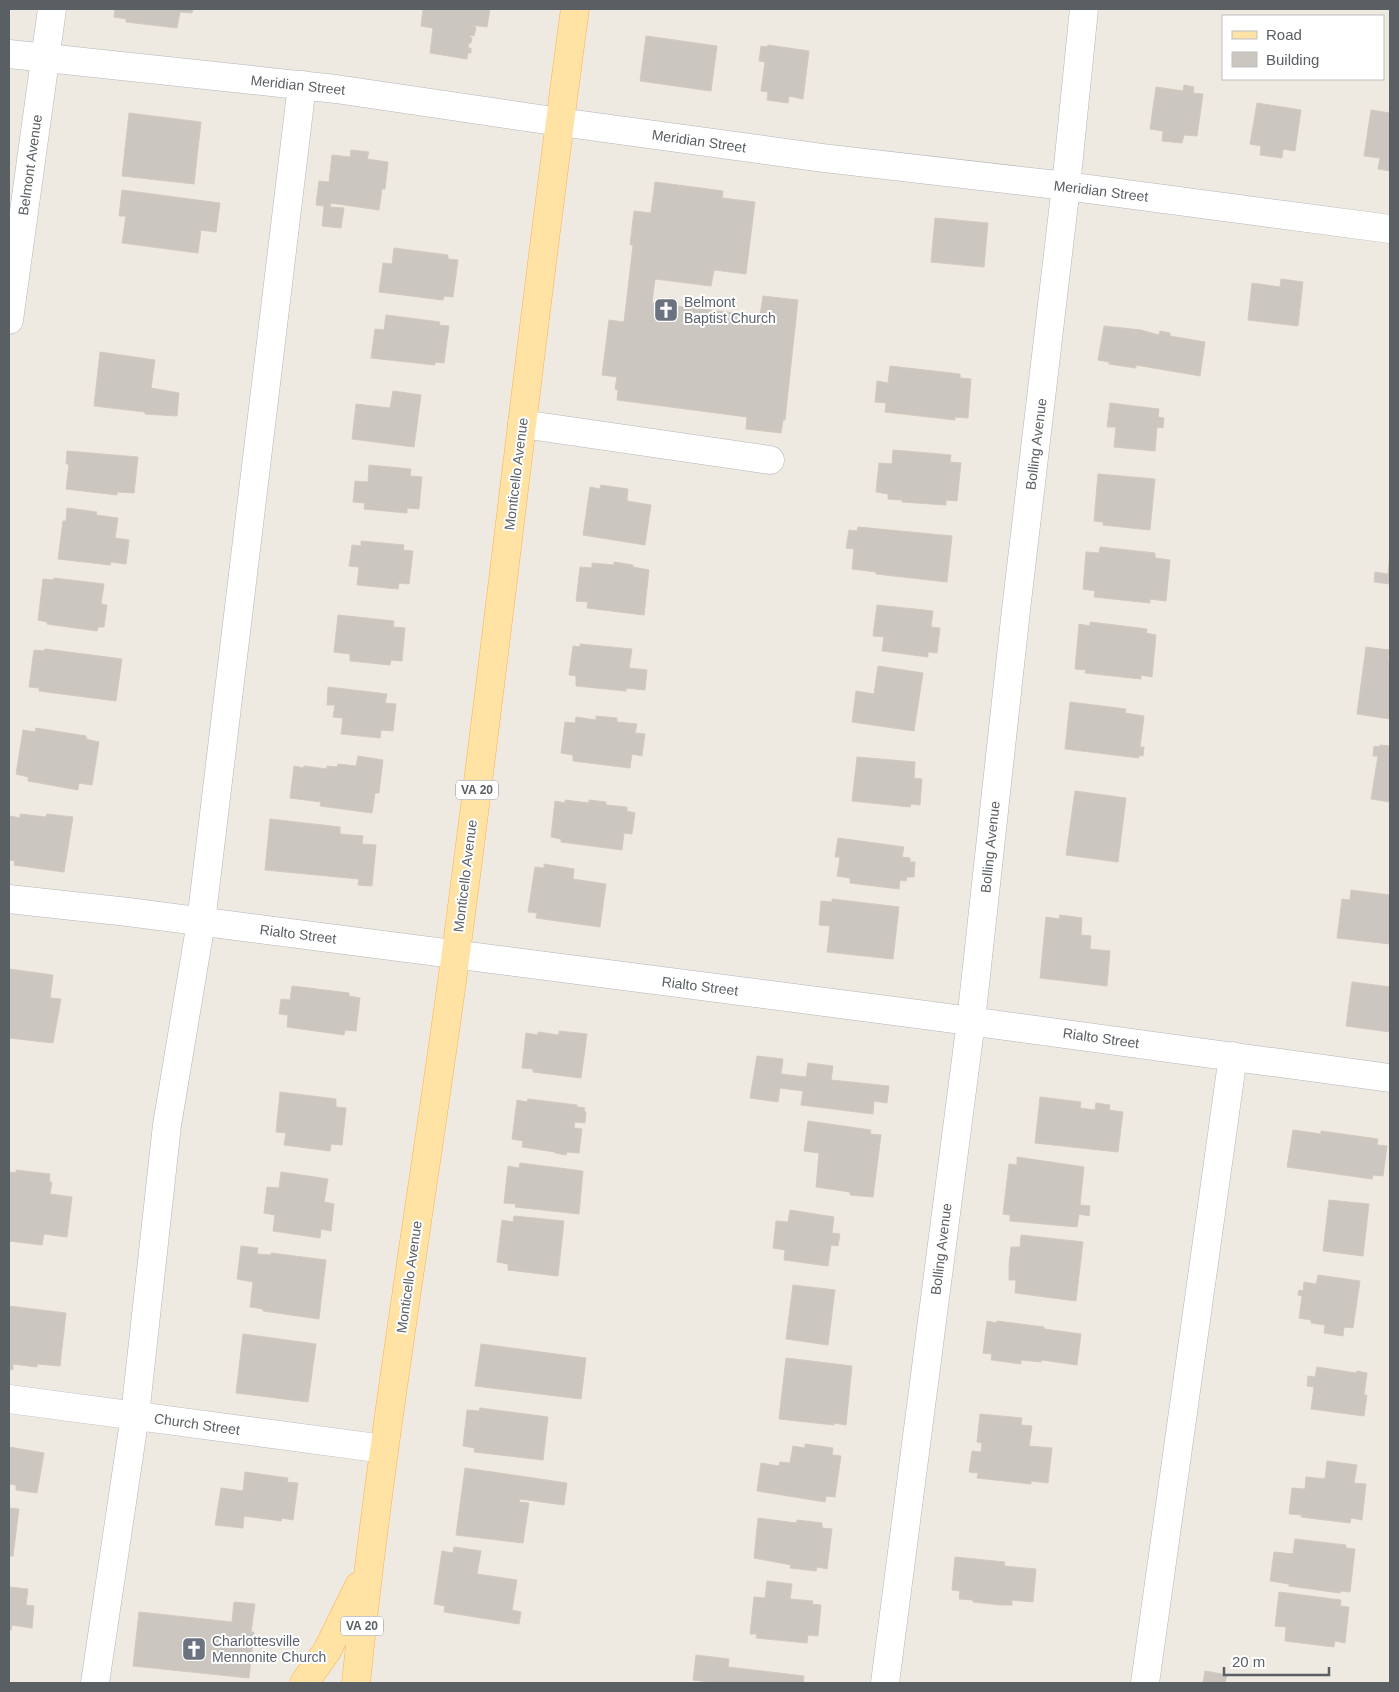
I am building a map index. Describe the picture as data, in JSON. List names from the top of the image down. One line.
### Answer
{"streets":{"main road":["Monticello Avenue","VA 20"],"street":["Meridian Street","Belmont Avenue","Bolling Avenue","Rialto Street","Church Street"]},"crossings":[["Meridian Street","Belmont Avenue"],["Meridian Street","Bolling Avenue"],["Meridian Street","Monticello Avenue"],["Bolling Avenue","Rialto Street"],["Monticello Avenue","VA 20"],["Monticello Avenue","Rialto Street"],["Monticello Avenue","Church Street"]],"places":{"church":["Belmont Baptist Church","Charlottesville Mennonite Church"]},"legend":["Road","Building"],"scale_bar":"20 m"}
